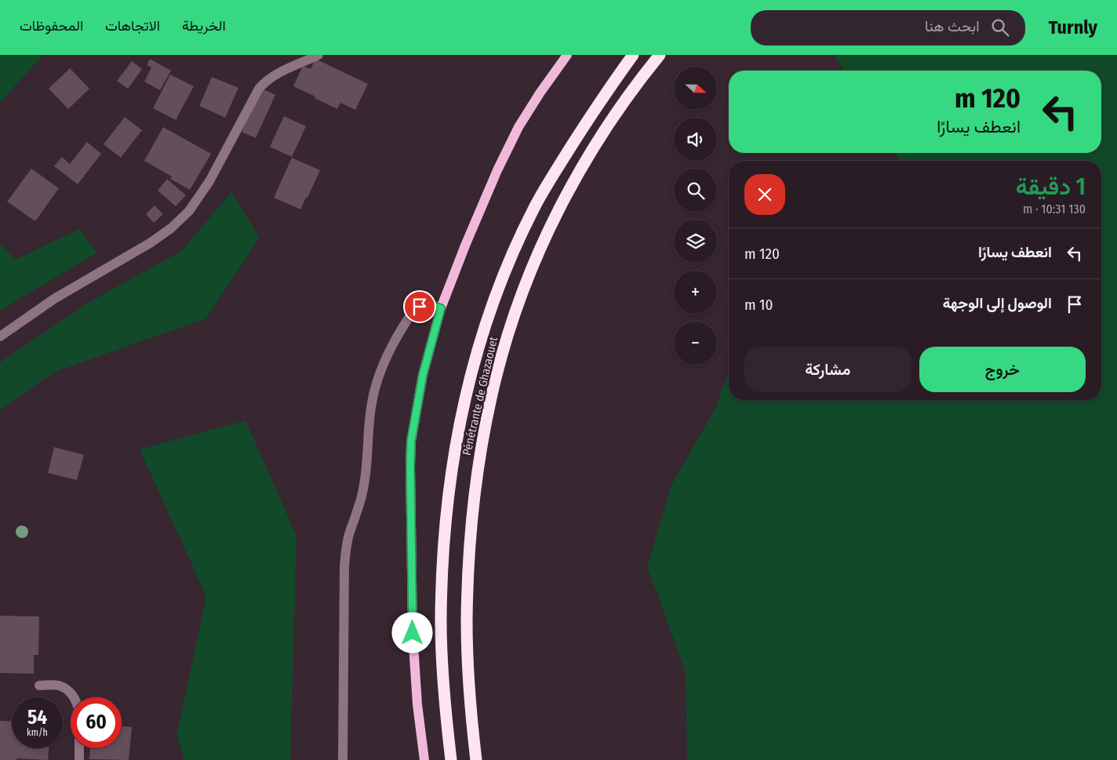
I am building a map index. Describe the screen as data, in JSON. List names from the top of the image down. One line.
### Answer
{"streets":{"highway":["Pénétrante de Ghazaouet"]},"north":"right","page":{"header":"Turnly","search":"ابحث هنا","nav":["الخريطة","الاتجاهات","المحفوظات"],"map_buttons":["+","−"],"turn":["120 m","انعطف يسارًا"],"heading":["1 دقيقة","130 m · 10:31"],"list":[{"name":"انعطف يسارًا","value":"120 m"},{"name":"الوصول إلى الوجهة","value":"10 m"}],"buttons":["خروج","مشاركة"],"speed":"54 km/h","limit":"60"}}
